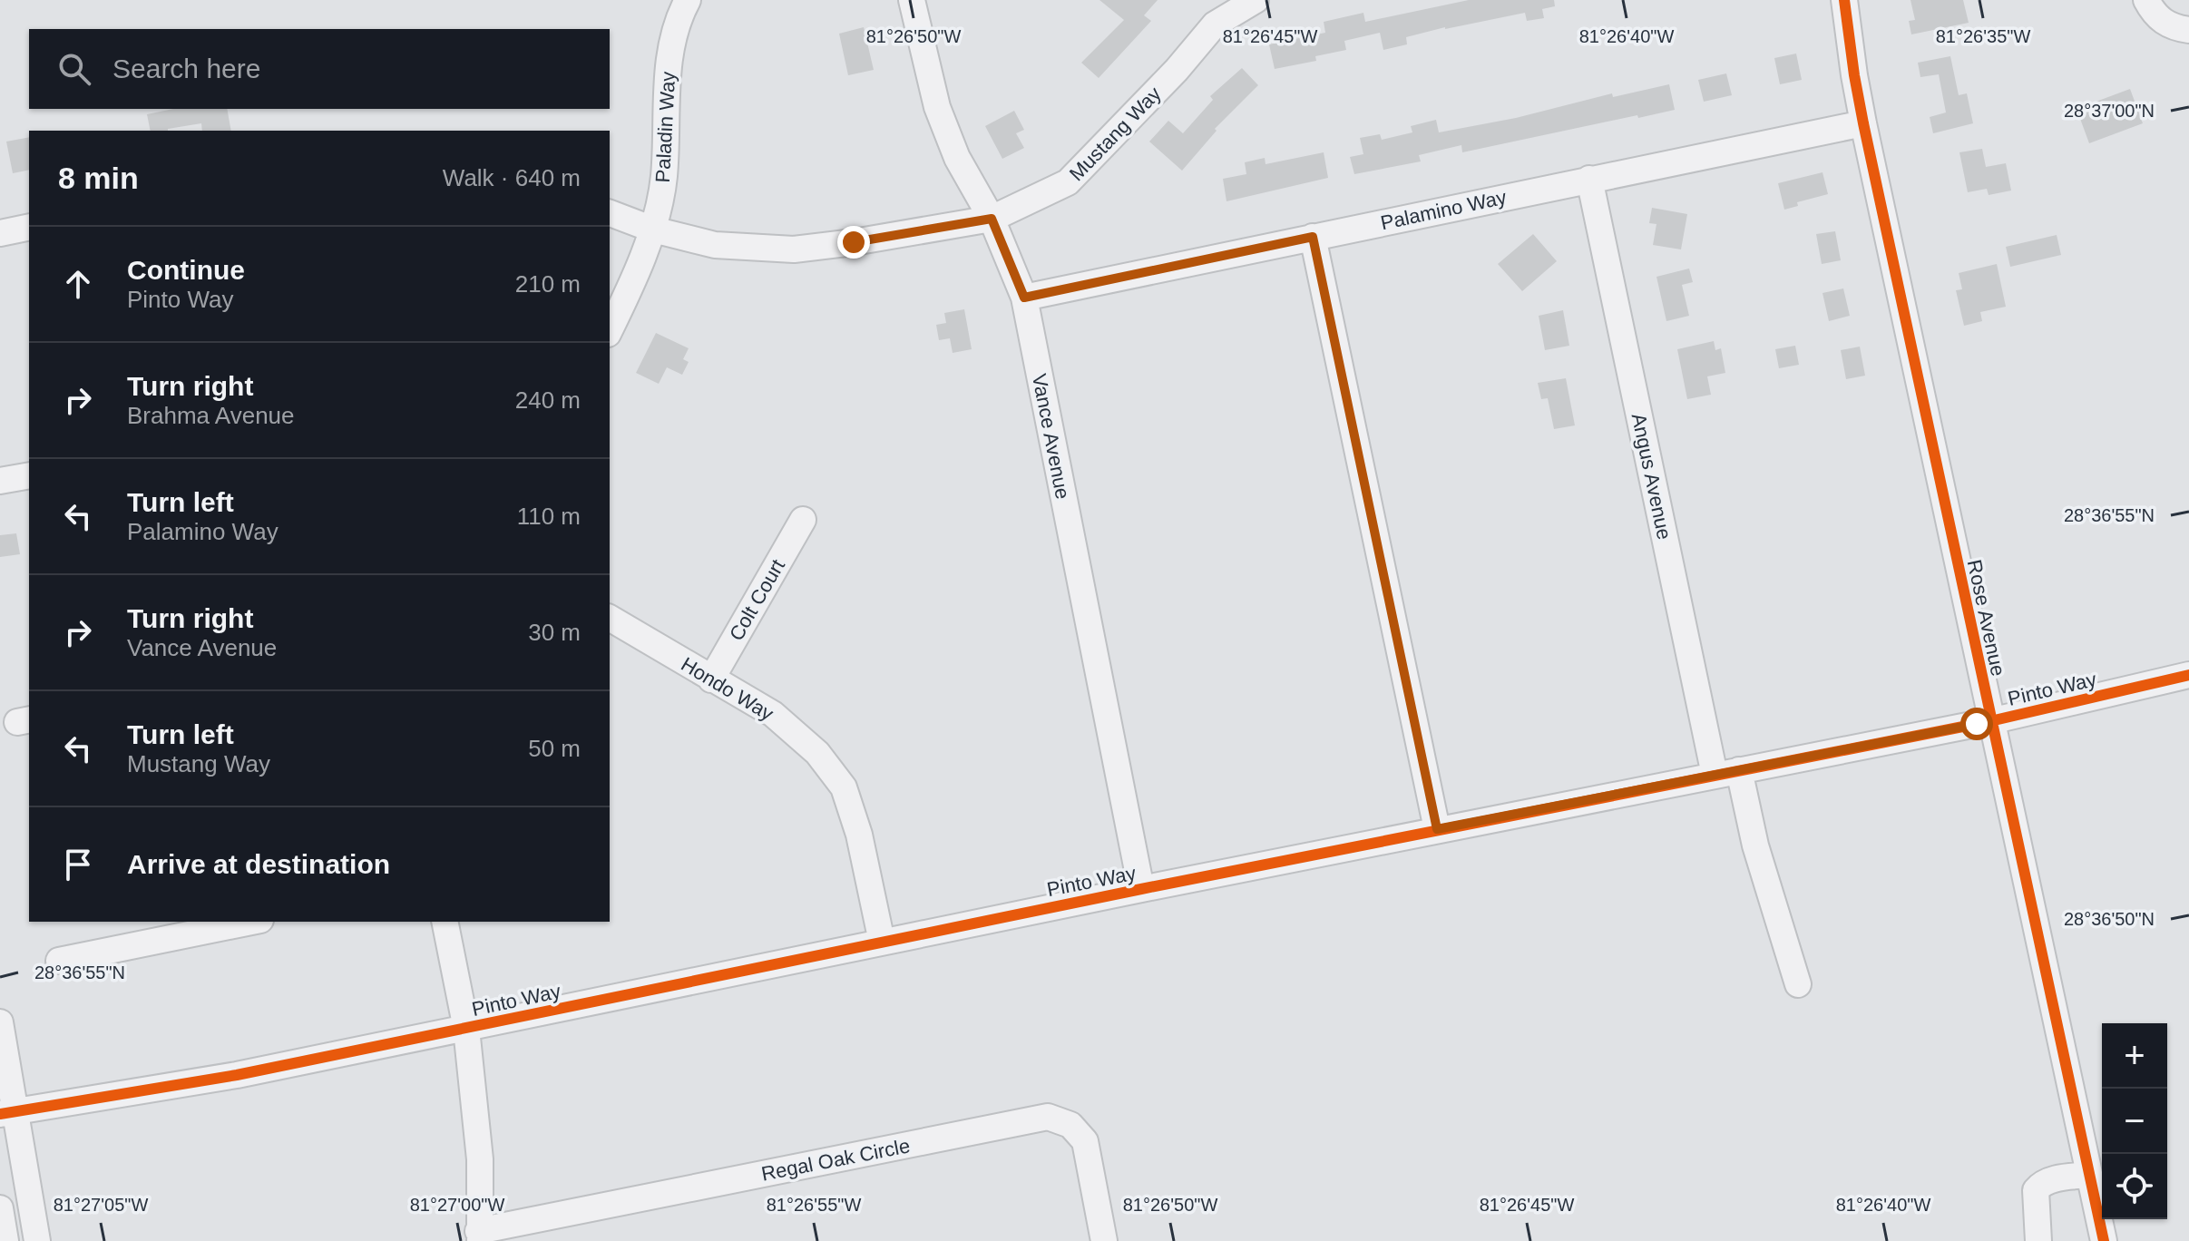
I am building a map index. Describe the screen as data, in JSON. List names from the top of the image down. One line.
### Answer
{"streets":{"street":["Paladin Way","Mustang Way","Palamino Way","Vance Avenue","Angus Avenue","Colt Court","Rose Avenue","Hondo Way","Pinto Way","Regal Oak Circle"]},"crossings":[["Paladin Way","Mustang Way"],["Mustang Way","Vance Avenue"],["Palamino Way","Vance Avenue"],["Palamino Way","Angus Avenue"],["Palamino Way","Rose Avenue"],["Vance Avenue","Pinto Way"],["Angus Avenue","Pinto Way"],["Colt Court","Hondo Way"],["Rose Avenue","Pinto Way"],["Hondo Way","Pinto Way"],["Pinto Way","Regal Oak Circle"]],"page":{"search":"Search here","heading":["8 min","Walk · 640 m"],"list":[["Continue","Pinto Way","210 m"],["Turn right","Brahma Avenue","240 m"],["Turn left","Palamino Way","110 m"],["Turn right","Vance Avenue","30 m"],["Turn left","Mustang Way","50 m"],"Arrive at destination"],"map_buttons":["+","−"]},"coordinates":["81°26'50\"W","81°26'45\"W","81°26'40\"W","81°26'35\"W","28°37'00\"N","28°36'55\"N","28°36'50\"N","81°27'05\"W","81°27'00\"W","81°26'55\"W"]}
